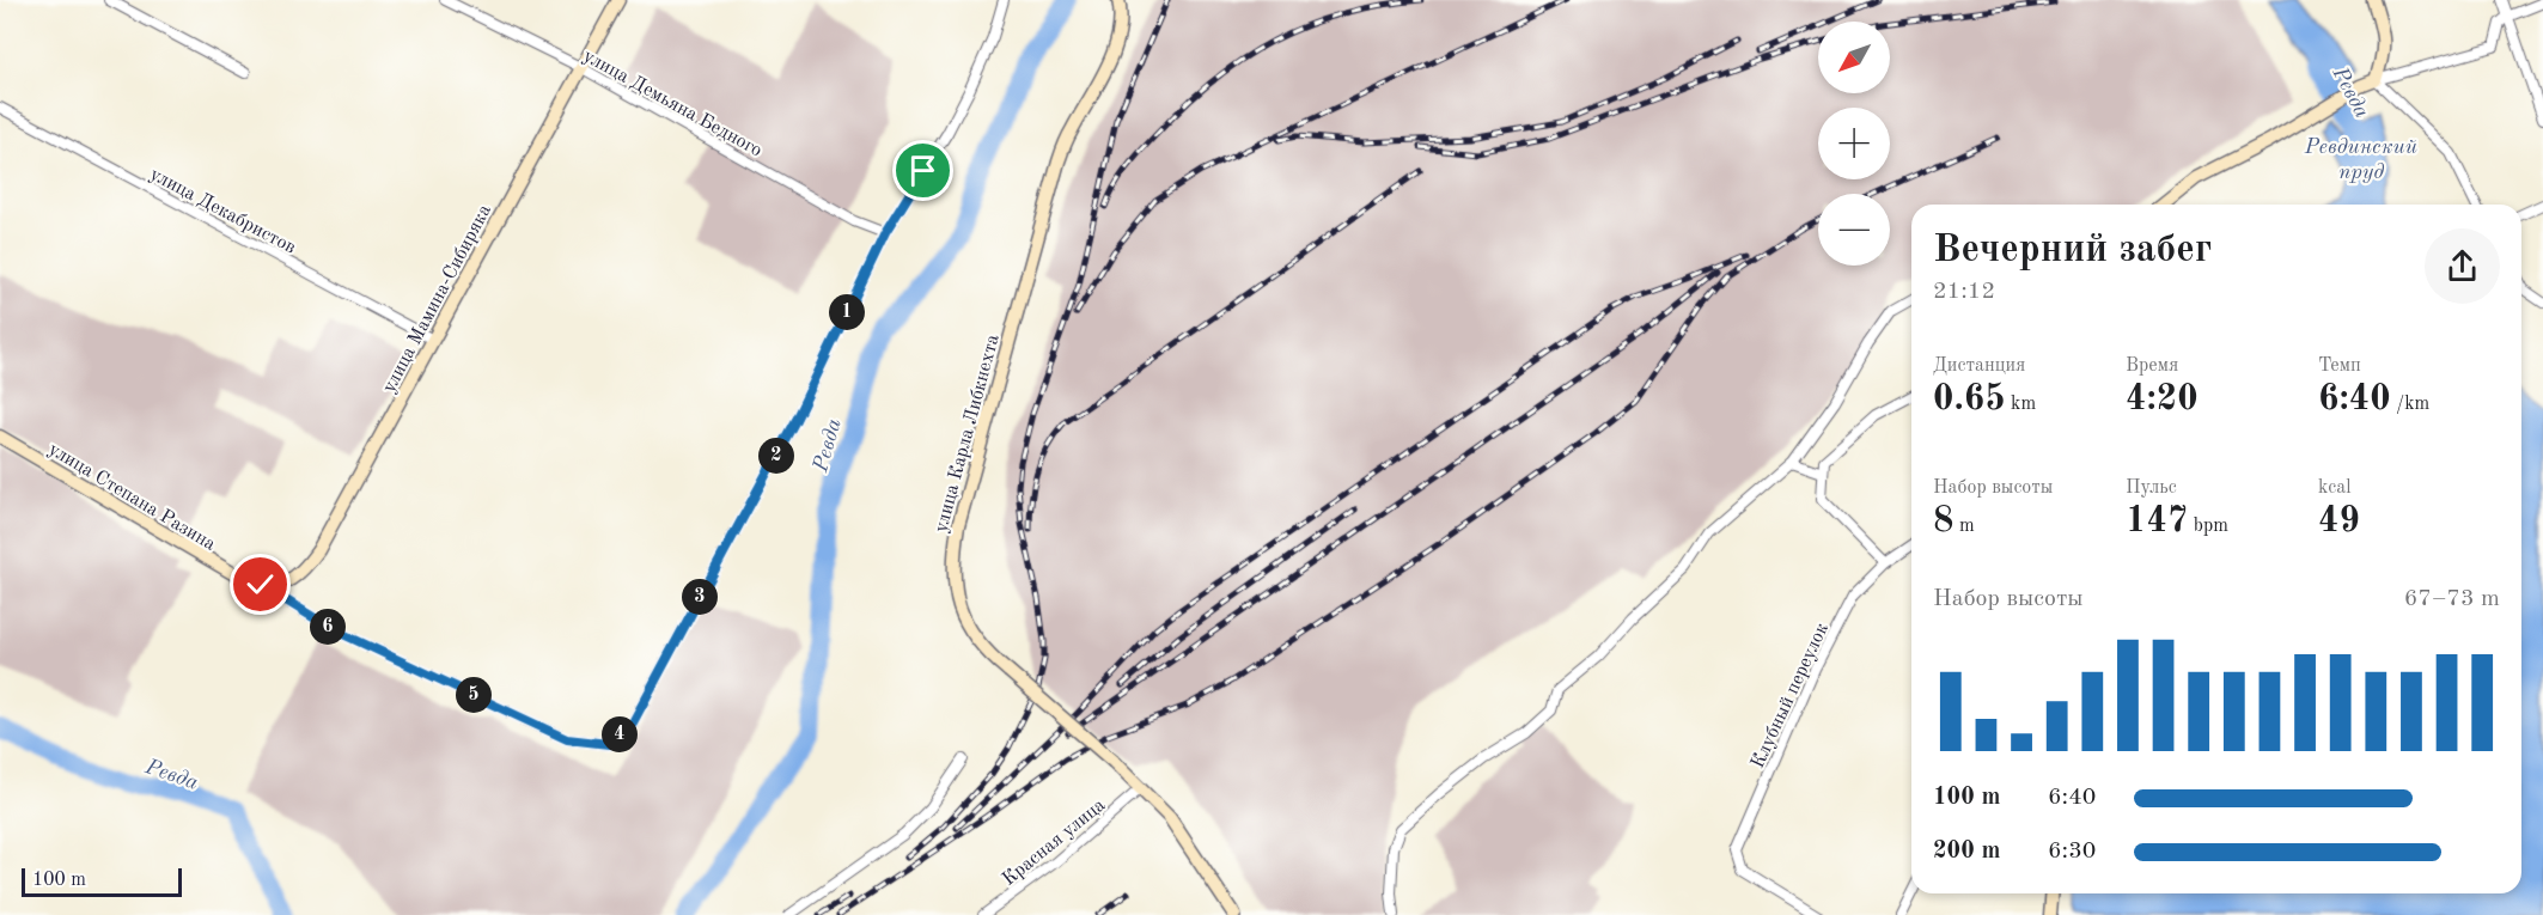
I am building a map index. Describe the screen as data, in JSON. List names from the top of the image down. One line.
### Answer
{"streets":{"street":["улица Демьяна Бедного","улица Декабристов","улица Мамина-Сибиряка","улица Карла Либкнехта","улица Степана Разина","Клубный переулок","Красная улица"]},"crossings":[["улица Демьяна Бедного","улица Мамина-Сибиряка"],["улица Демьяна Бедного","улица Степана Разина"],["улица Декабристов","улица Мамина-Сибиряка"],["улица Мамина-Сибиряка","улица Степана Разина"],["улица Карла Либкнехта","Красная улица"]],"water":["Ревда","Ревдинский пруд"],"scale_bar":"100 m","north":"bottom left","page":{"map_buttons":["+","−"],"heading":["Вечерний забег","21:12"],"pins":["1","2","3","6","5","4"],"stats":[["Дистанция","0.65 km"],["Время","4:20"],["Темп","6:40 /km"],["Набор высоты","8 m"],["Пульс","147 bpm"],["kcal","49"]],"chart":["Набор высоты","67–73 m"],"list":[{"name":"100 m","note":"6:40"},{"name":"200 m","note":"6:30"}],"scale":"100 m"}}
